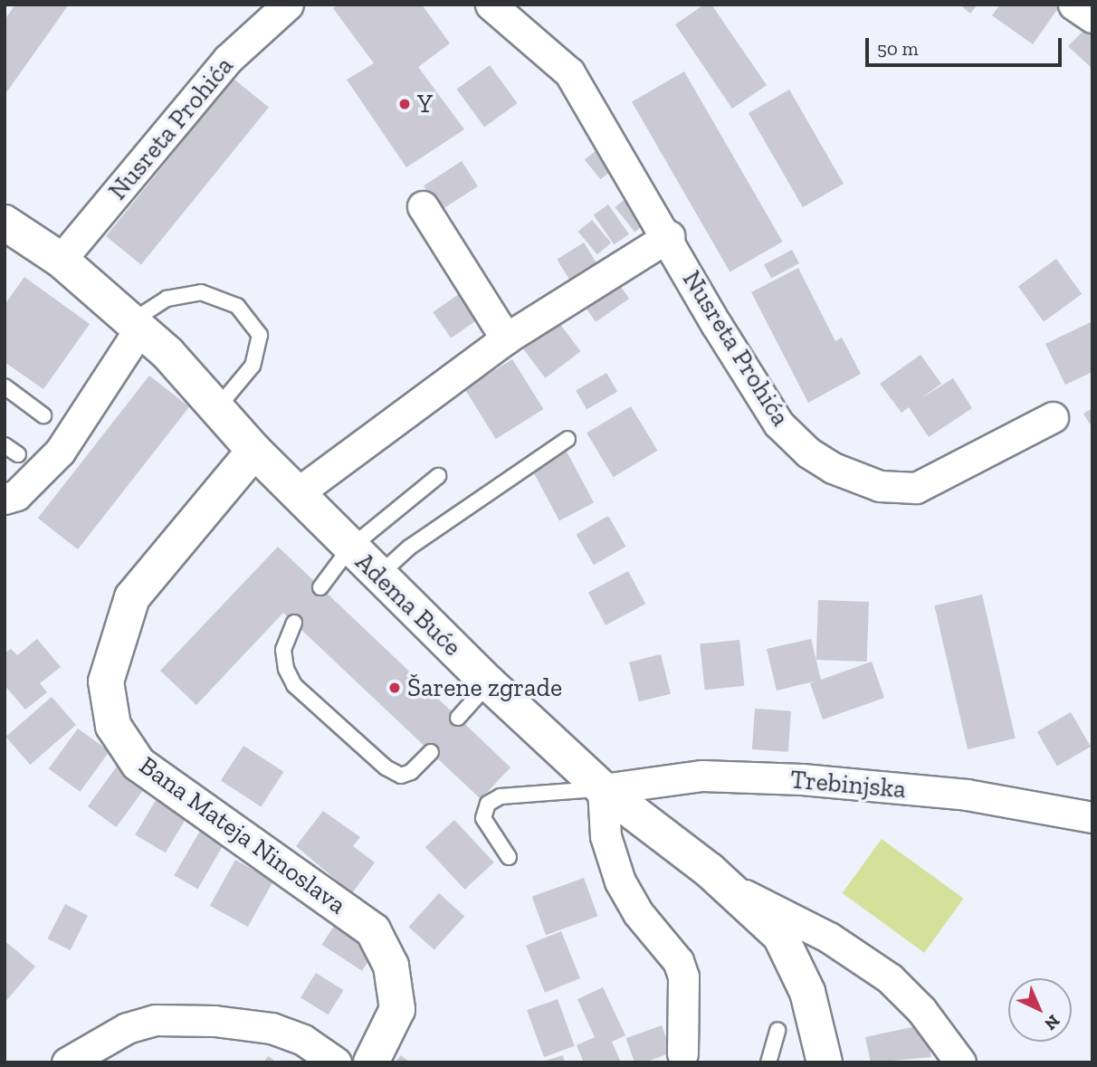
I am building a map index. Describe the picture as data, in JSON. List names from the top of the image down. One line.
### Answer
{"streets":{"street":["Nusreta Prohića","Adema Buće","Trebinjska","Bana Mateja Ninoslava"]},"crossings":[["Nusreta Prohića","Adema Buće"],["Adema Buće","Trebinjska"],["Adema Buće","Bana Mateja Ninoslava"]],"places":["Y","Šarene zgrade"],"scale_bar":"50 m","north":"bottom right"}
